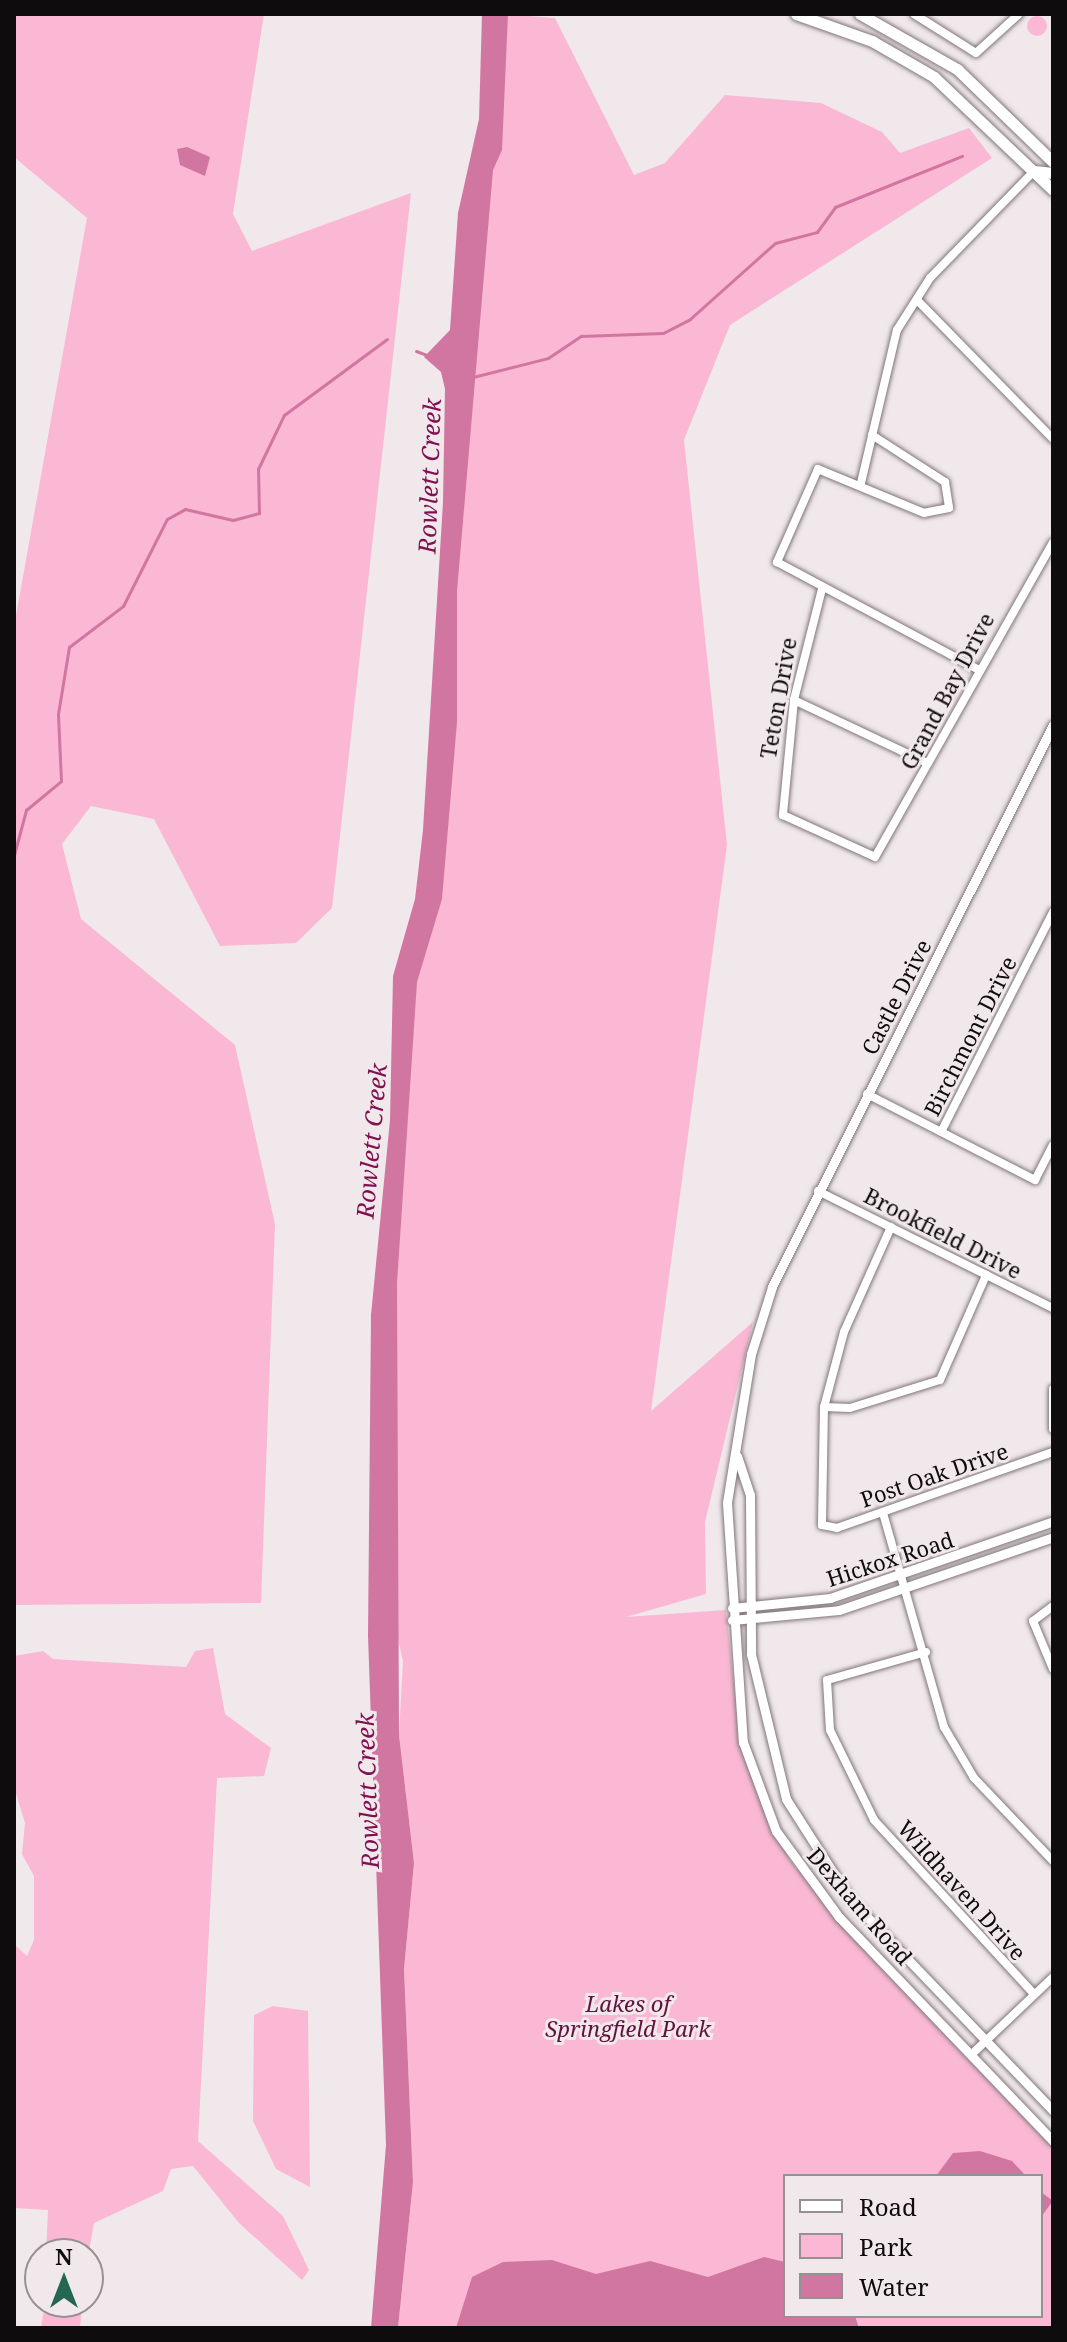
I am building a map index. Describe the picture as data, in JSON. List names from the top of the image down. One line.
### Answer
{"streets":{"street":["Grand Bay Drive","Teton Drive","Castle Drive","Birchmont Drive","Brookfield Drive","Post Oak Drive","Hickox Road","Wildhaven Drive","Dexham Road"]},"crossings":[["Grand Bay Drive","Teton Drive"],["Castle Drive","Brookfield Drive"],["Castle Drive","Dexham Road"],["Hickox Road","Dexham Road"]],"water":["Rowlett Creek"],"parks":["Lakes of Springfield Park"],"legend":["Road","Park","Water"],"north":"top"}
